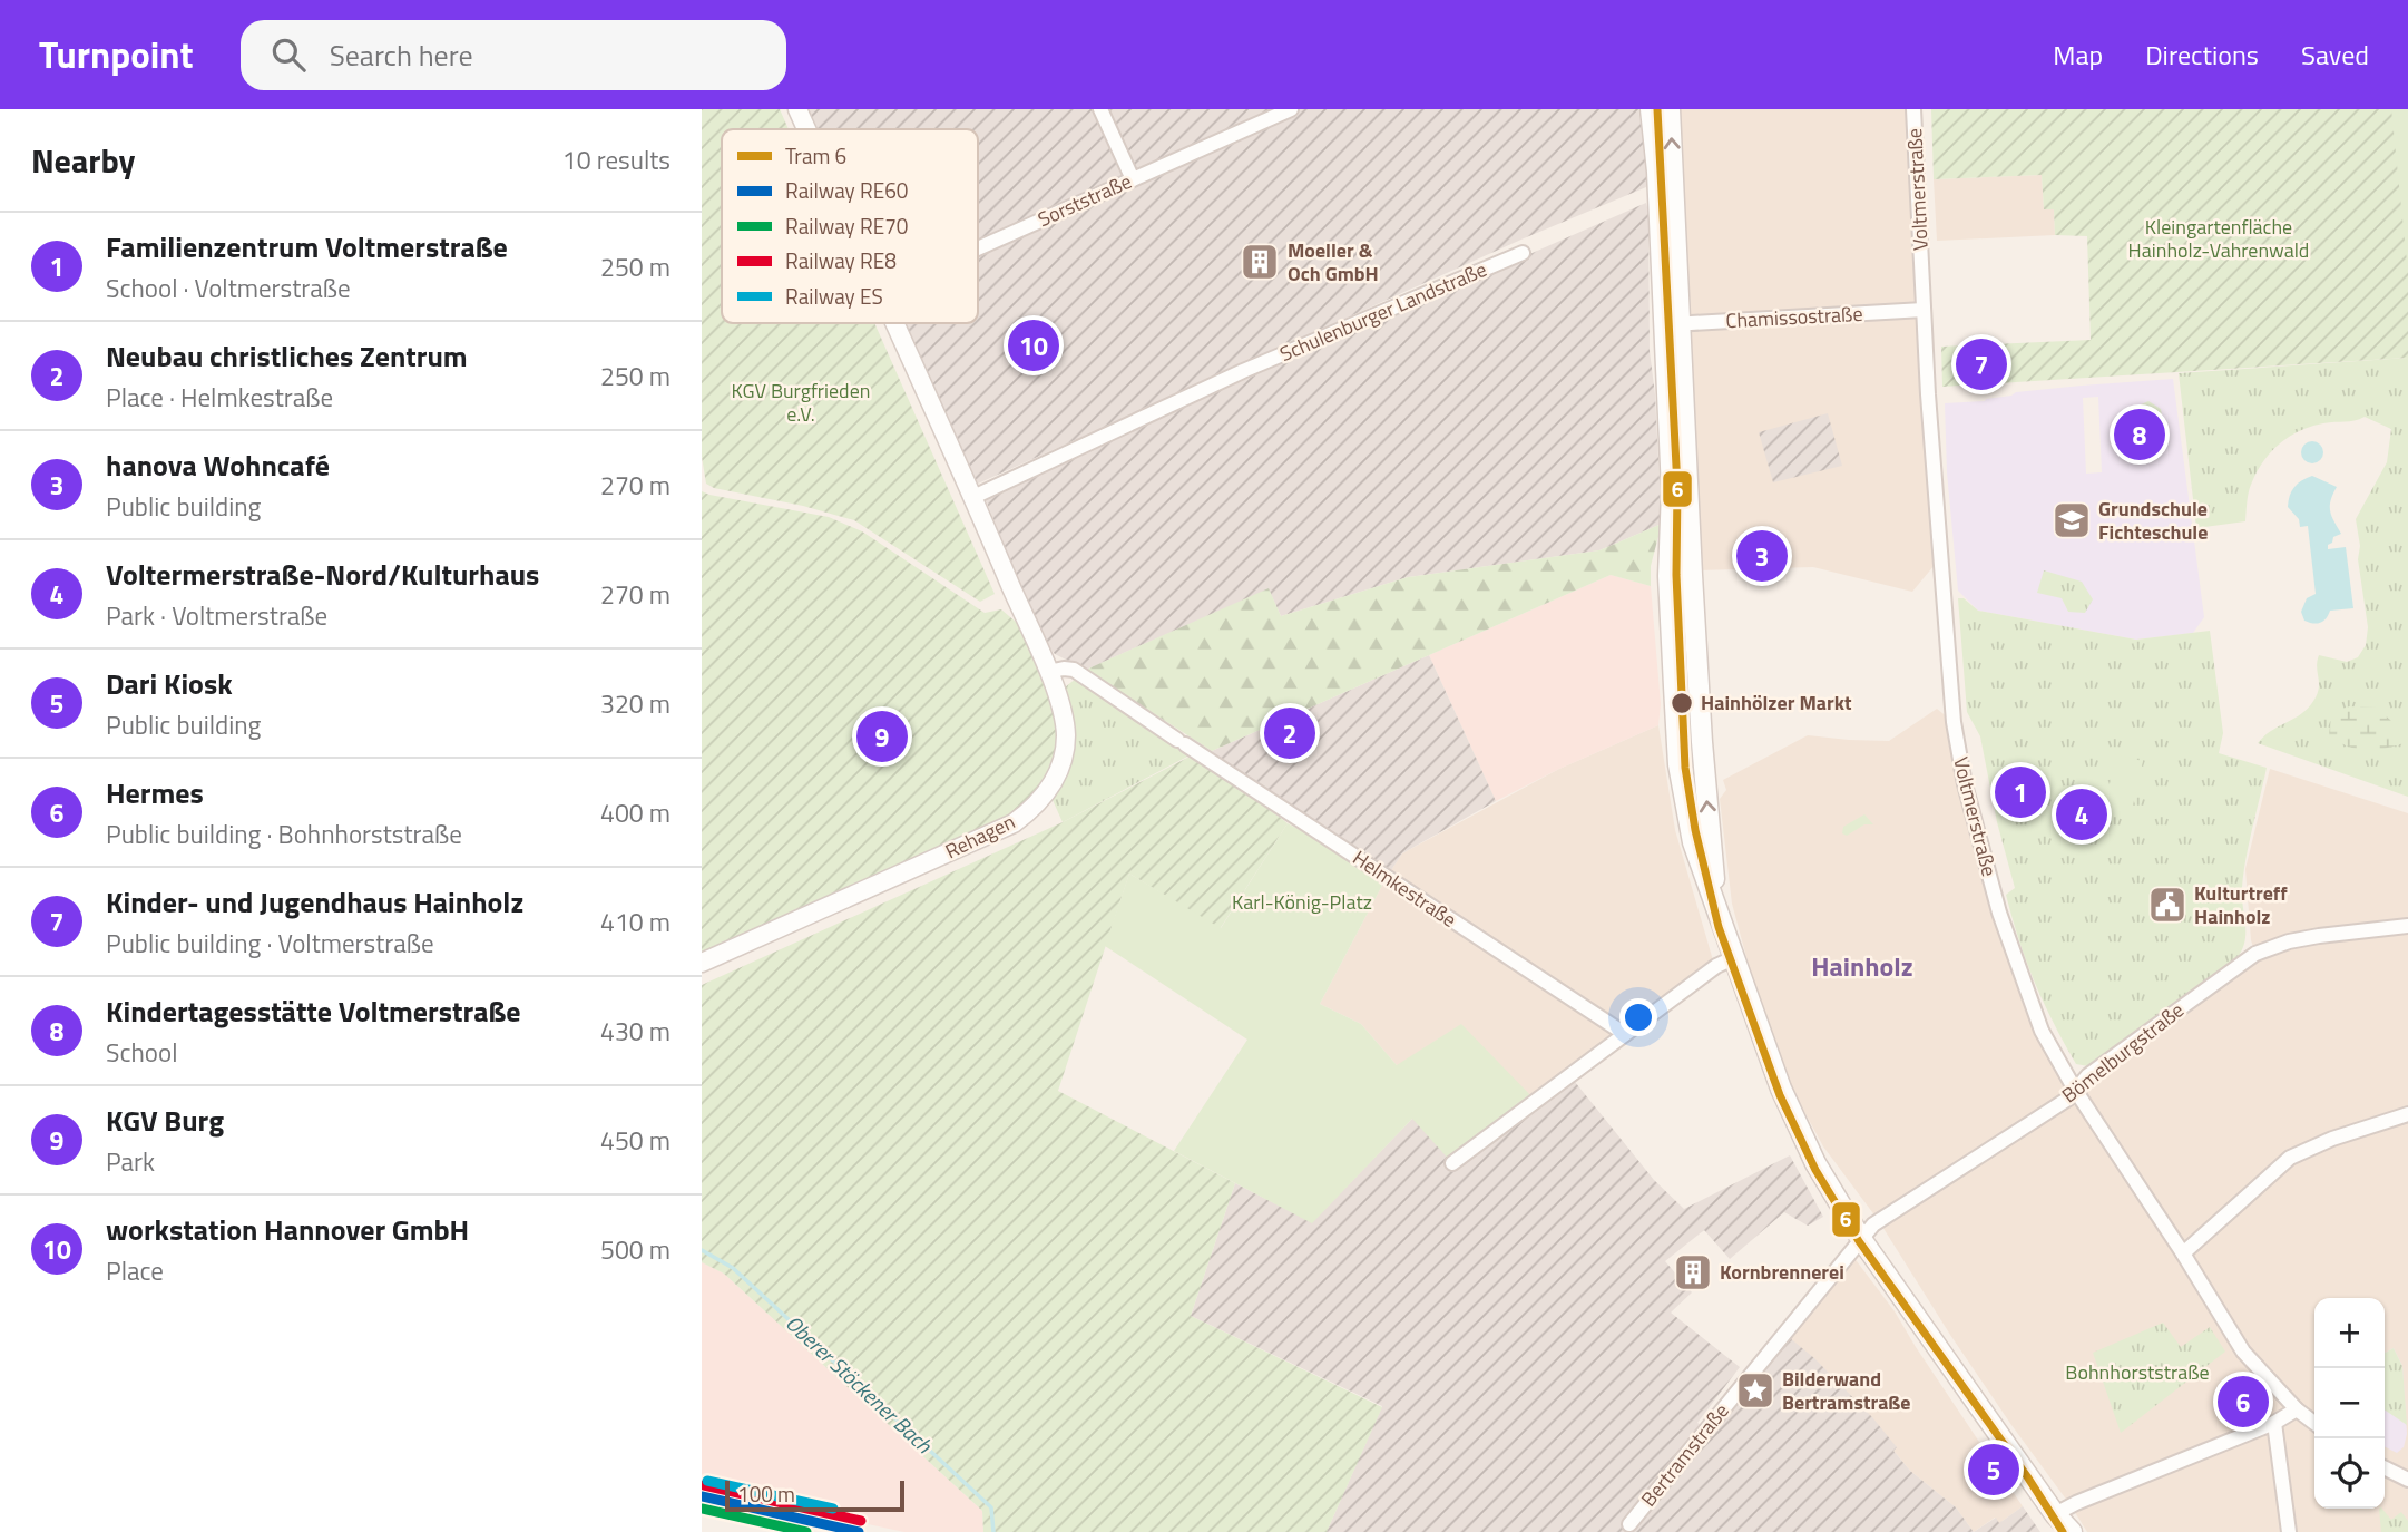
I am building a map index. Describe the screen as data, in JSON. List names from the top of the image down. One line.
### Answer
{"streets":{"street":["Voltmerstraße","Sorststraße","Schulenburger Landstraße","Chamissostraße","Rehagen","Helmkestraße","Bömelburgstraße","Bertramstraße"]},"crossings":[["Voltmerstraße","Chamissostraße"],["Voltmerstraße","Bömelburgstraße"],["Schulenburger Landstraße","Rehagen"],["Rehagen","Helmkestraße"],["Bömelburgstraße","Bertramstraße"]],"districts":["Hainholz"],"water":["Oberer Stöckener Bach"],"parks":["Kleingartenfläche Hainholz-Vahrenwald","KGV Burgfrieden e.V.","Karl-König-Platz","Bohnhorststraße"],"places":{"building":["Moeller & Och GmbH","Kornbrennerei"],"school or university":["Grundschule Fichteschule"],"other":["Hainhölzer Markt"],"public building":["Kulturtreff Hainholz"],"place":["Bilderwand Bertramstraße"]},"lines":["tram line 6","rail line ES","rail line RE8","rail line RE60","rail line RE70"],"legend":["Tram 6","Railway RE60","Railway RE70","Railway RE8","Railway ES"],"scale_bar":"100 m","page":{"header":"Turnpoint","search":"Search here","nav":["Map","Directions","Saved"],"heading":["Nearby","10 results"],"list":[{"mark":"1","name":"Familienzentrum Voltmerstraße","note":"School · Voltmerstraße","value":"250 m"},{"mark":"2","name":"Neubau christliches Zentrum","note":"Place · Helmkestraße","value":"250 m"},{"mark":"3","name":"hanova Wohncafé","note":"Public building","value":"270 m"},{"mark":"4","name":"Voltermerstraße-Nord/Kulturhaus","note":"Park · Voltmerstraße","value":"270 m"},{"mark":"5","name":"Dari Kiosk","note":"Public building","value":"320 m"},{"mark":"6","name":"Hermes","note":"Public building · Bohnhorststraße","value":"400 m"},{"mark":"7","name":"Kinder- und Jugendhaus Hainholz","note":"Public building · Voltmerstraße","value":"410 m"},{"mark":"8","name":"Kindertagesstätte Voltmerstraße","note":"School","value":"430 m"},{"mark":"9","name":"KGV Burg","note":"Park","value":"450 m"},{"mark":"10","name":"workstation Hannover GmbH","note":"Place","value":"500 m"}],"pins":["10","7","8","3","2","9","1","4","6","5"],"map_buttons":["+","−"],"scale":"100 m"}}
